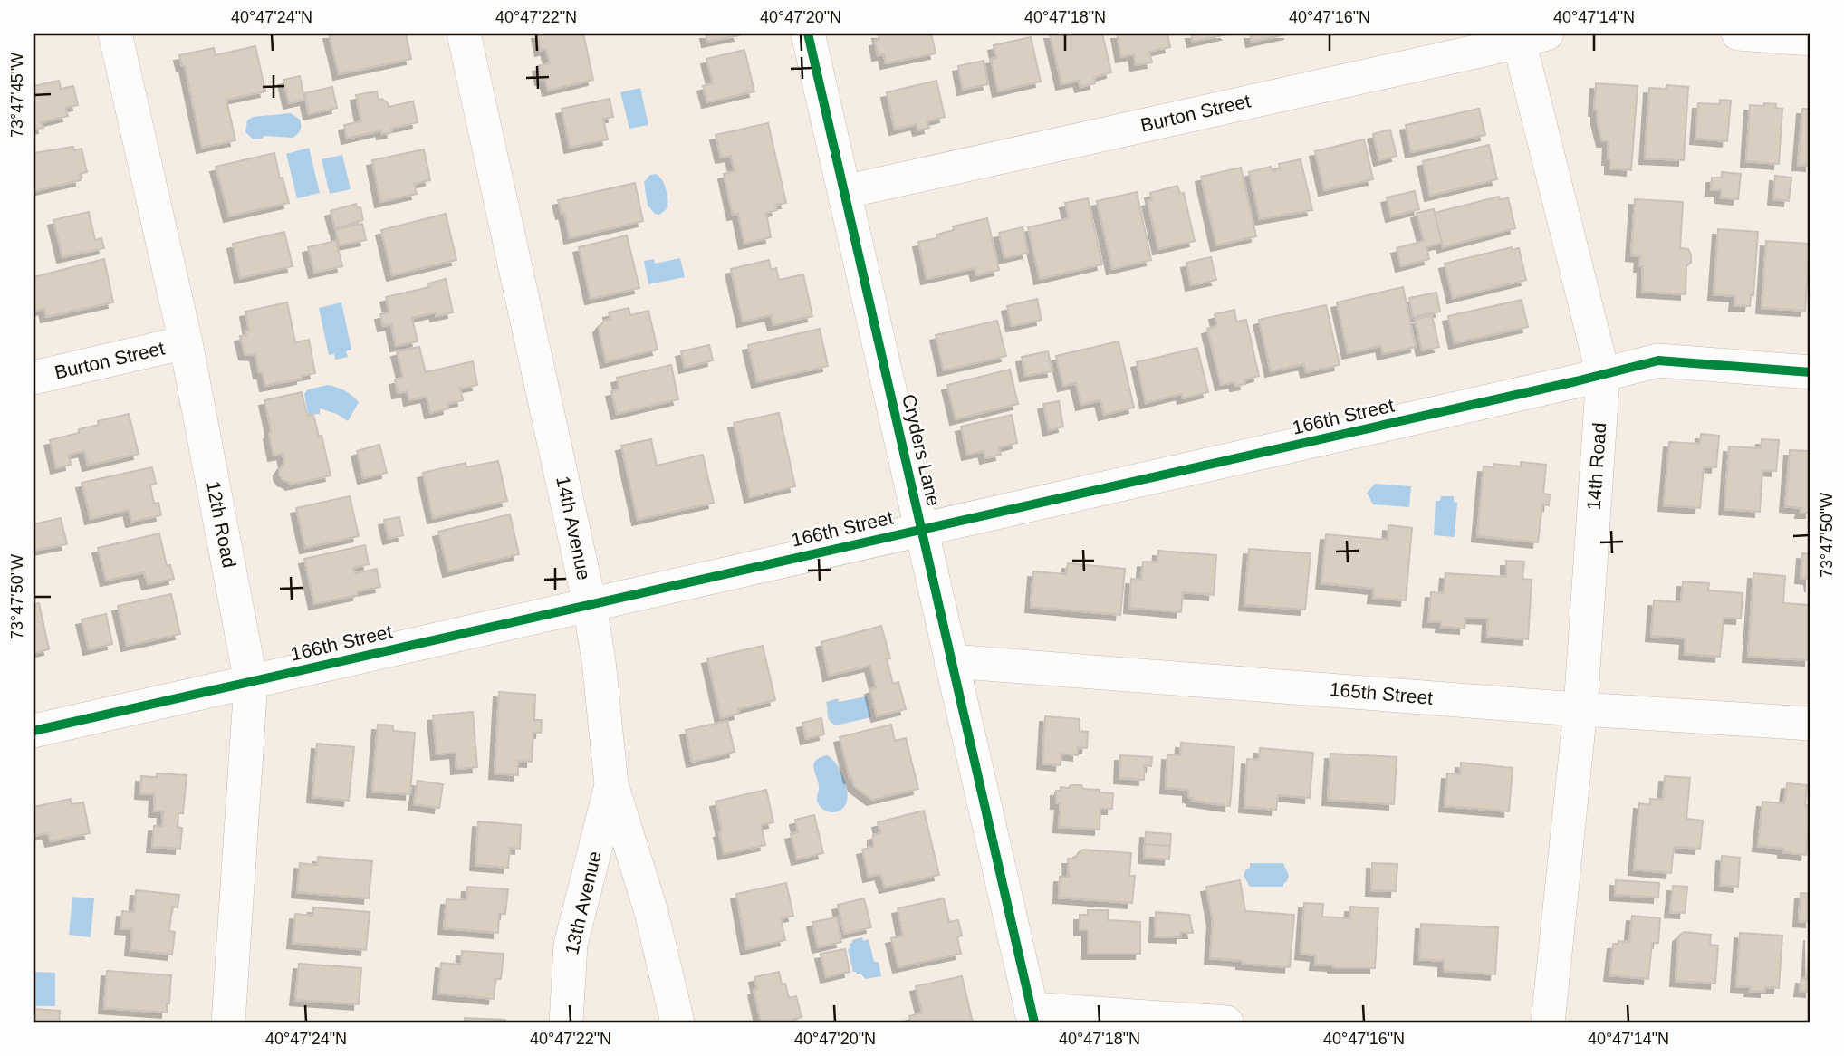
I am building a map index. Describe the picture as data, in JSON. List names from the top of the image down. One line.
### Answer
{"streets":{"street":["Burton Street","166th Street","Cryders Lane","14th Road","12th Road","14th Avenue","165th Street","13th Avenue"]},"crossings":[["Burton Street","Cryders Lane"],["Burton Street","14th Road"],["Burton Street","12th Road"],["166th Street","Cryders Lane"],["166th Street","14th Road"],["166th Street","12th Road"],["166th Street","14th Avenue"],["Cryders Lane","165th Street"],["14th Road","165th Street"],["14th Avenue","13th Avenue"]],"coordinates":["40°47'24\"N","40°47'22\"N","40°47'20\"N","40°47'18\"N","40°47'16\"N","40°47'14\"N","73°47'45\"W","73°47'50\"W"]}
